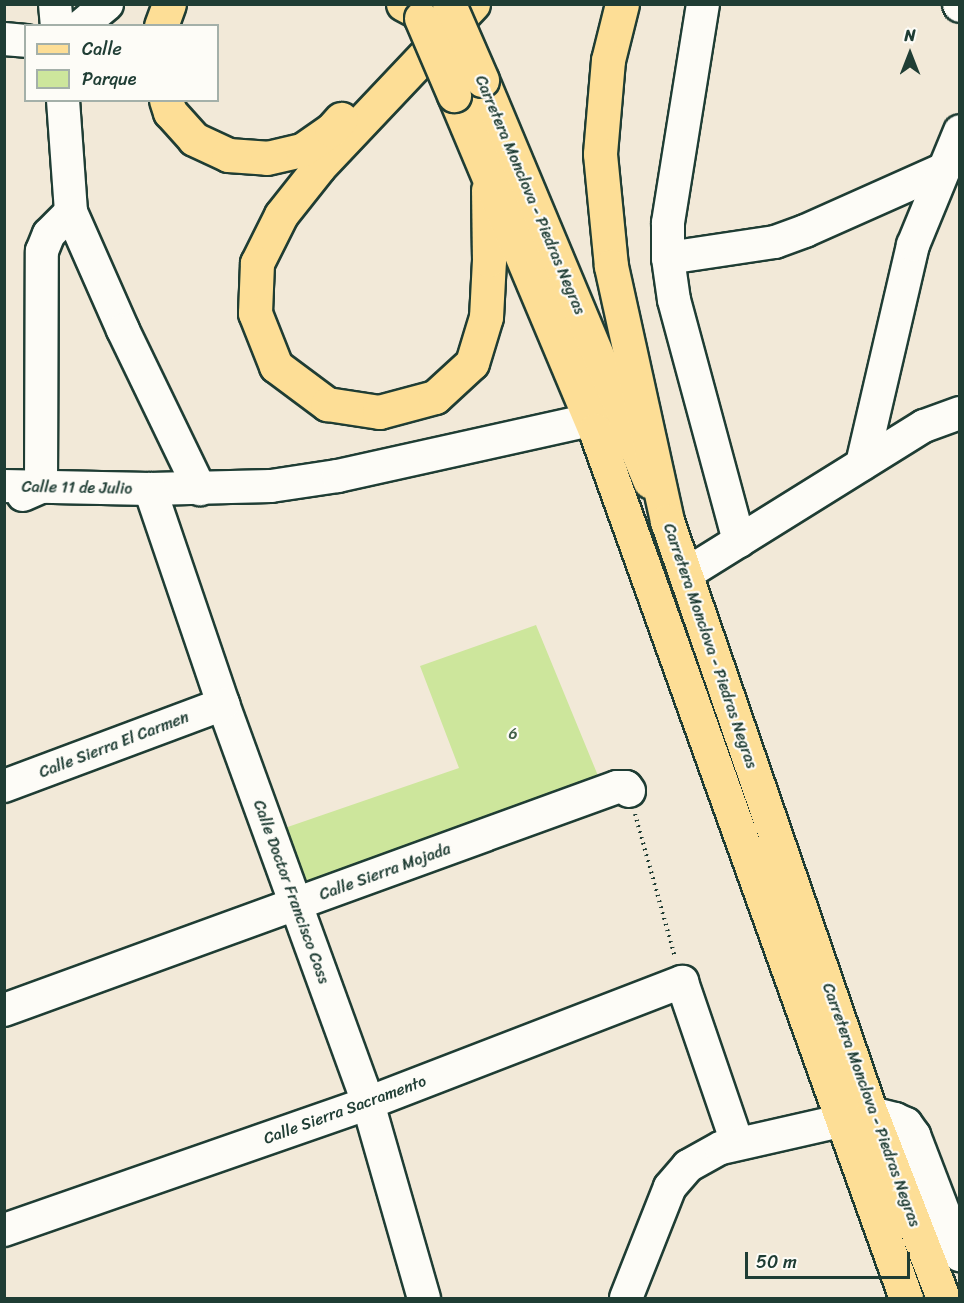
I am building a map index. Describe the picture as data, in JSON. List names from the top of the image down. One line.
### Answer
{"streets":{"main road":["Carretera Monclova - Piedras Negras"],"street":["Calle 11 de Julio","Calle Sierra El Carmen","Calle Sierra Mojada","Calle Doctor Francisco Coss","Calle Sierra Sacramento"]},"crossings":[["Carretera Monclova - Piedras Negras","Calle 11 de Julio"],["Calle 11 de Julio","Calle Doctor Francisco Coss"],["Calle Sierra El Carmen","Calle Doctor Francisco Coss"],["Calle Sierra Mojada","Calle Doctor Francisco Coss"],["Calle Doctor Francisco Coss","Calle Sierra Sacramento"]],"parks":["6"],"legend":["Calle","Parque"],"scale_bar":"50 m","north":"top"}
